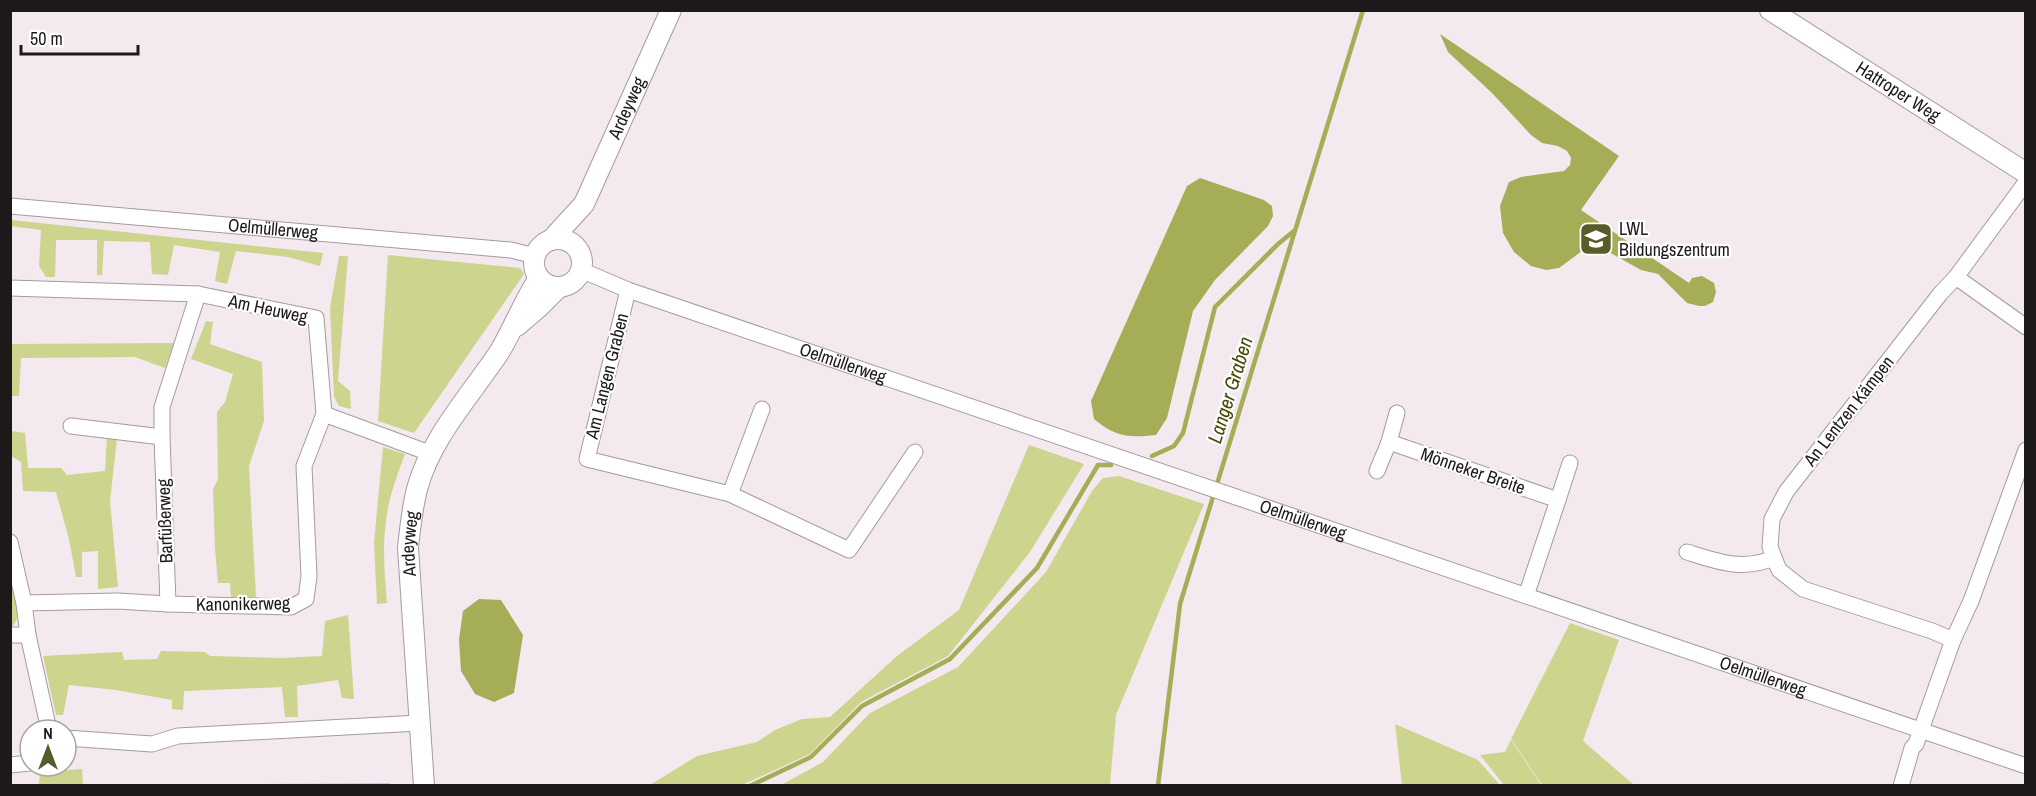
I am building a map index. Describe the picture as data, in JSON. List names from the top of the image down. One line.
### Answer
{"streets":{"main road":["Hattroper Weg","Ardeyweg"],"street":["Oelmüllerweg","Am Heuweg","Am Langen Graben","An Lentzen Kämpen","Mönneker Breite","Barfüßerweg","Kanonikerweg"]},"crossings":[["Ardeyweg","Oelmüllerweg"],["Oelmüllerweg","Am Langen Graben"],["Am Heuweg","Barfüßerweg"],["Am Heuweg","Kanonikerweg"],["Barfüßerweg","Kanonikerweg"]],"water":["Langer Graben"],"places":{"school or university":["LWL Bildungszentrum"]},"scale_bar":"50 m","north":"top"}
